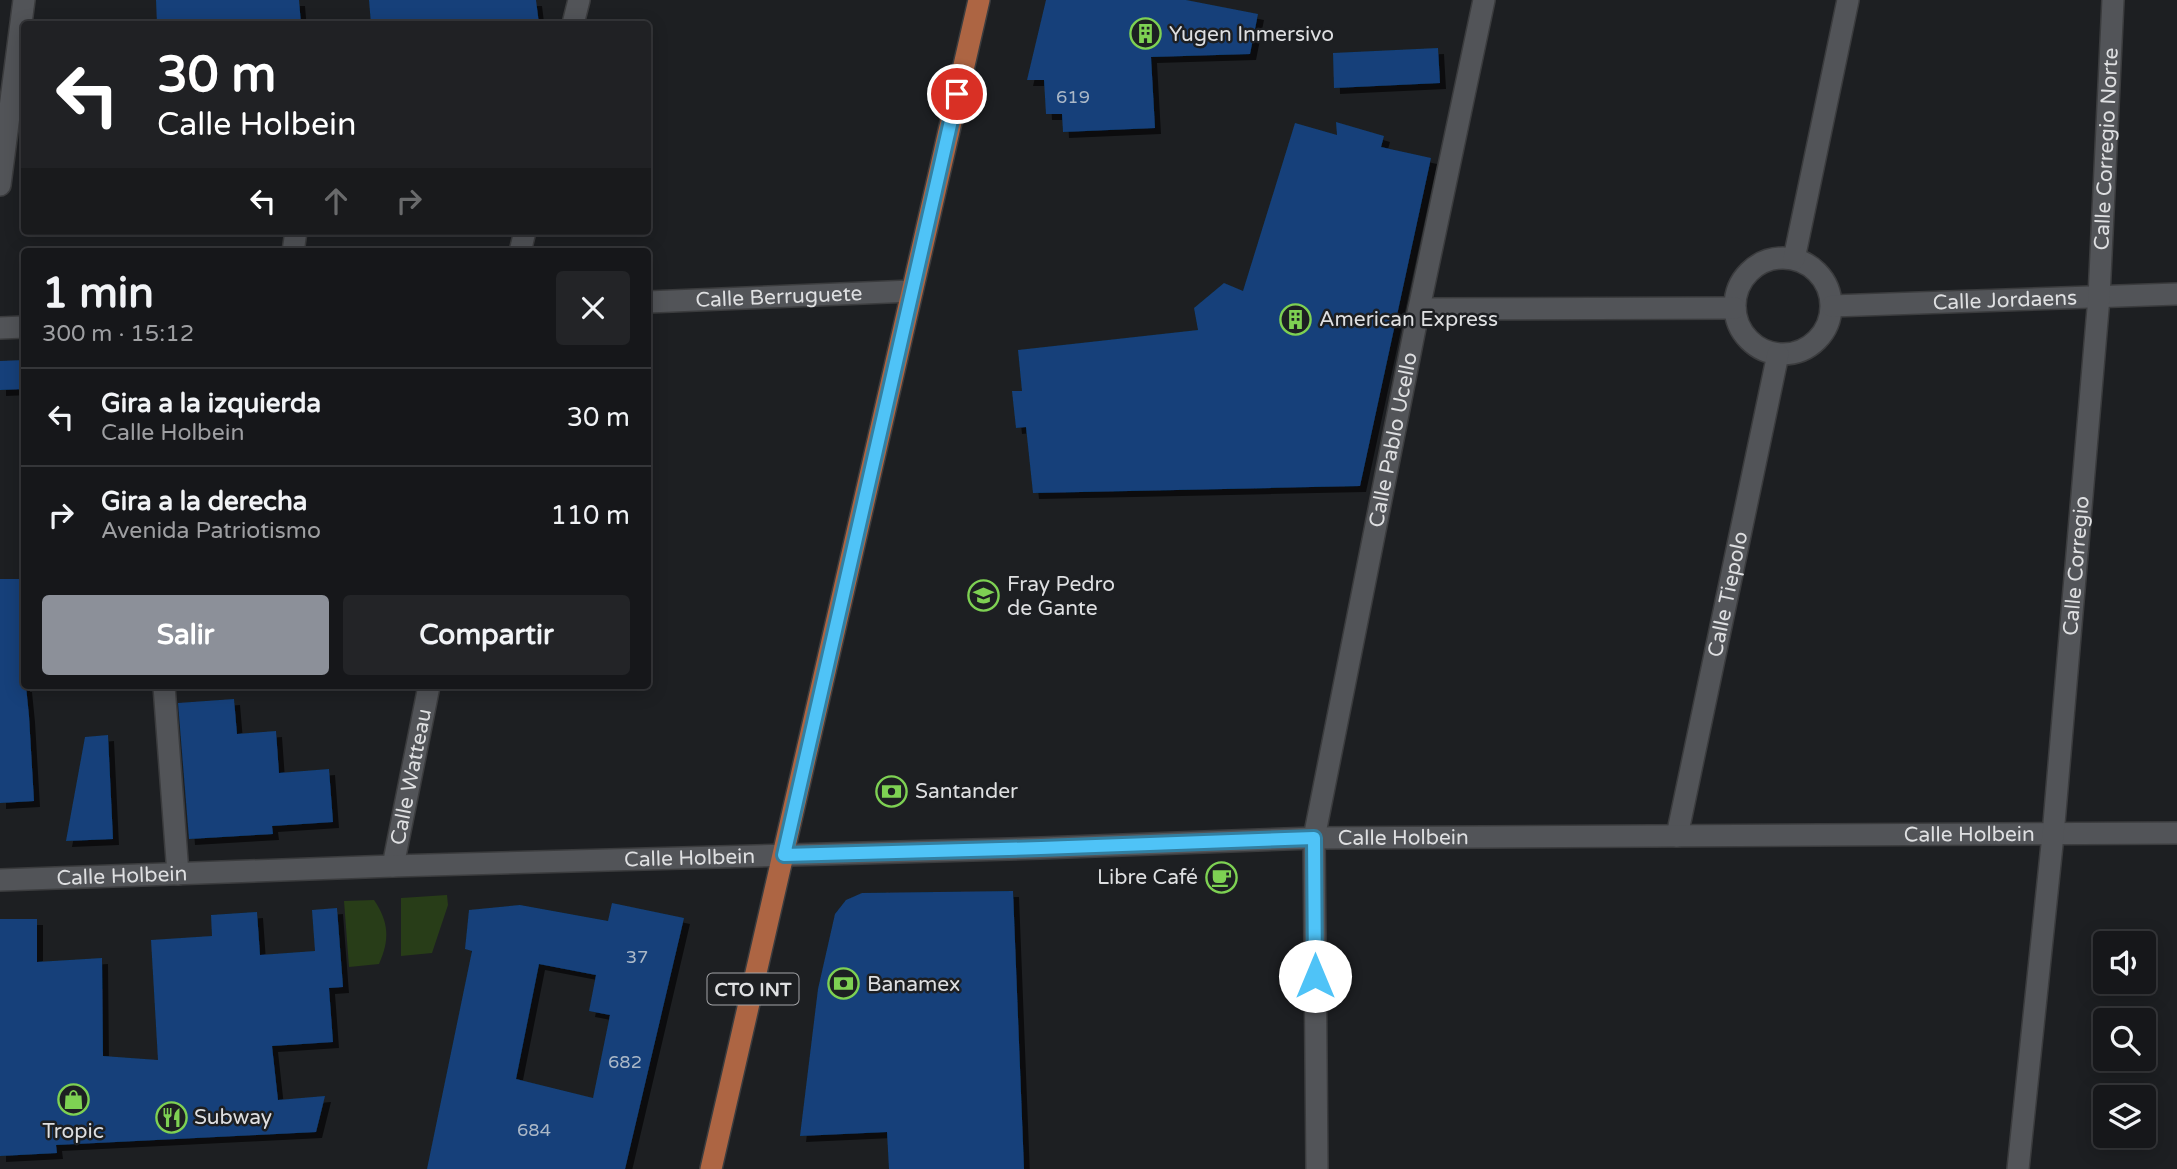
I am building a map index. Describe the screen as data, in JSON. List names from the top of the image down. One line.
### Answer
{"streets":{"main road":["CTO INT"],"street":["Calle Corregio Norte","Calle Berruguete","Calle Jordaens","Calle Pablo Ucello","Calle Corregio","Calle Tiepolo","Calle Watteau","Calle Holbein"]},"crossings":[["Calle Corregio Norte","Calle Jordaens"],["Calle Corregio Norte","Calle Corregio"],["Calle Berruguete","CTO INT"],["Calle Jordaens","Calle Corregio"],["Calle Jordaens","Calle Tiepolo"],["Calle Pablo Ucello","Calle Holbein"],["Calle Corregio","Calle Holbein"],["Calle Tiepolo","Calle Holbein"],["Calle Watteau","Calle Holbein"],["Calle Holbein","CTO INT"]],"places":{"building":["Yugen Inmersivo","American Express"],"school or university":["Fray Pedro de Gante"],"bank":["Santander","Banamex"],"cafe":["Libre Café"],"shop":["Tropic"],"restaurant":["Subway"]},"house_numbers":["619","37","682","684"],"page":{"turn":["30 m","Calle Holbein"],"heading":["1 min","300 m · 15:12"],"list":[{"name":"Gira a la izquierda","note":"Calle Holbein","value":"30 m"},{"name":"Gira a la derecha","note":"Avenida Patriotismo","value":"110 m"}],"buttons":["Salir","Compartir"]}}
